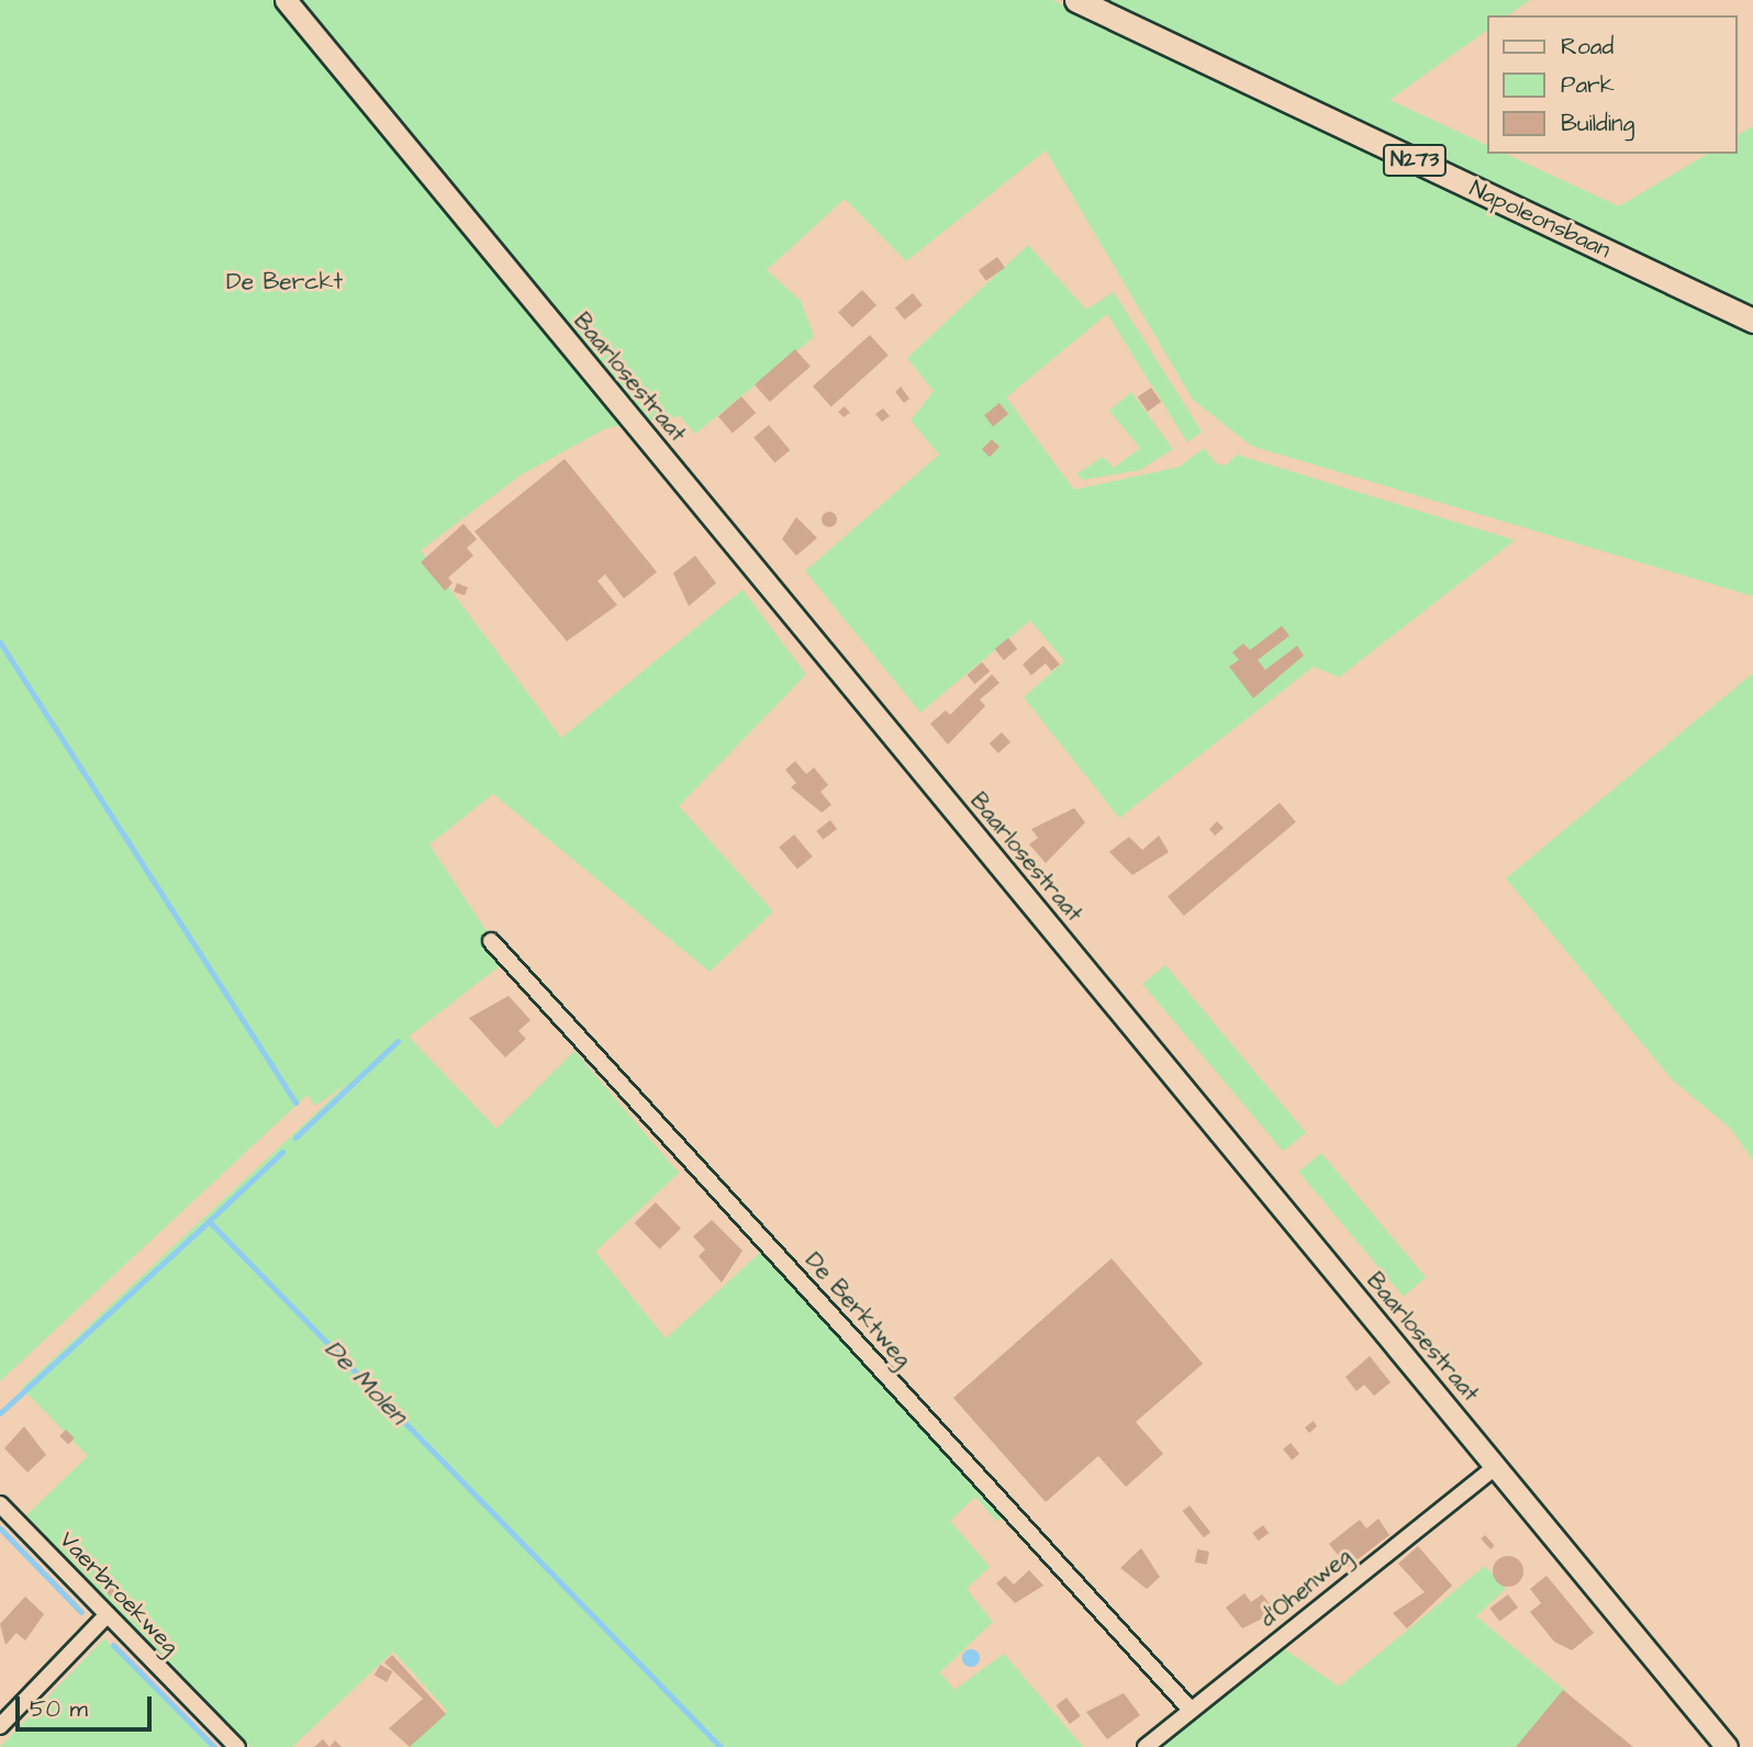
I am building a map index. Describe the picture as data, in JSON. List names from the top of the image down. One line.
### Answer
{"streets":{"main road":["N273","Napoleonsbaan"],"street":["Baarlosestraat","De Berktweg","d'Ohenweg","Vaerbroekweg"]},"crossings":[["Baarlosestraat","d'Ohenweg"],["De Berktweg","d'Ohenweg"]],"water":["De Molen"],"parks":["De Berckt"],"legend":["Road","Park","Building"],"scale_bar":"50 m"}
